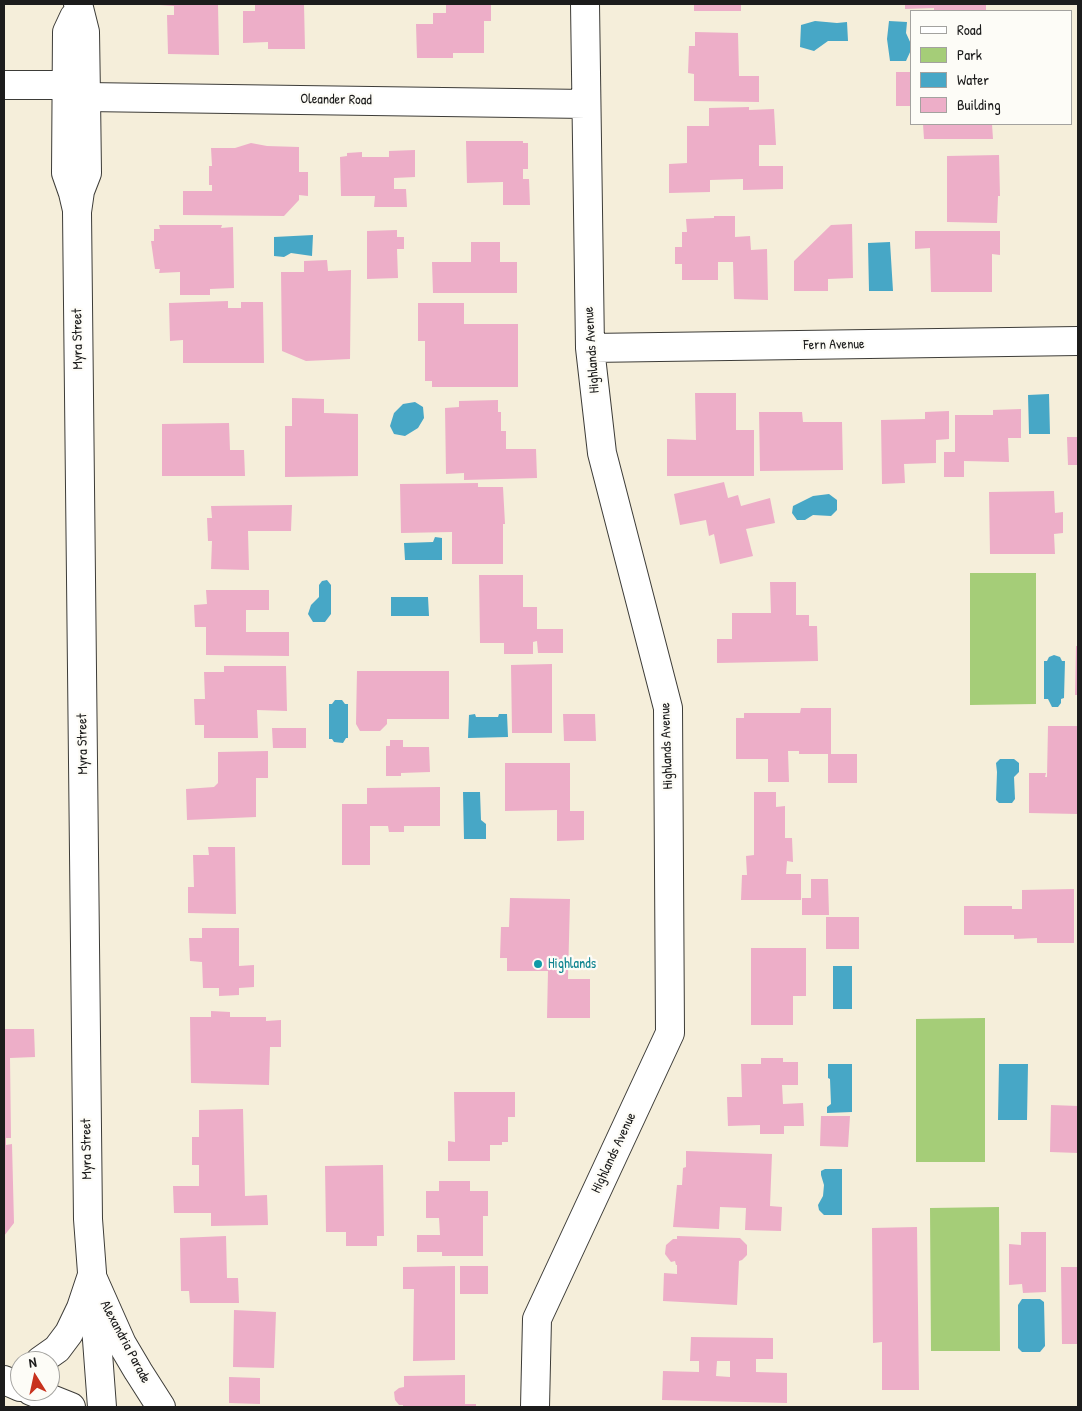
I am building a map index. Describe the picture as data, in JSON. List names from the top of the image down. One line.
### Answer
{"streets":{"street":["Oleander Road","Myra Street","Fern Avenue","Highlands Avenue","Alexandria Parade"]},"crossings":[["Oleander Road","Myra Street"],["Oleander Road","Highlands Avenue"],["Myra Street","Alexandria Parade"],["Fern Avenue","Highlands Avenue"]],"places":["Highlands"],"legend":["Road","Park","Water","Building"],"north":"top"}
